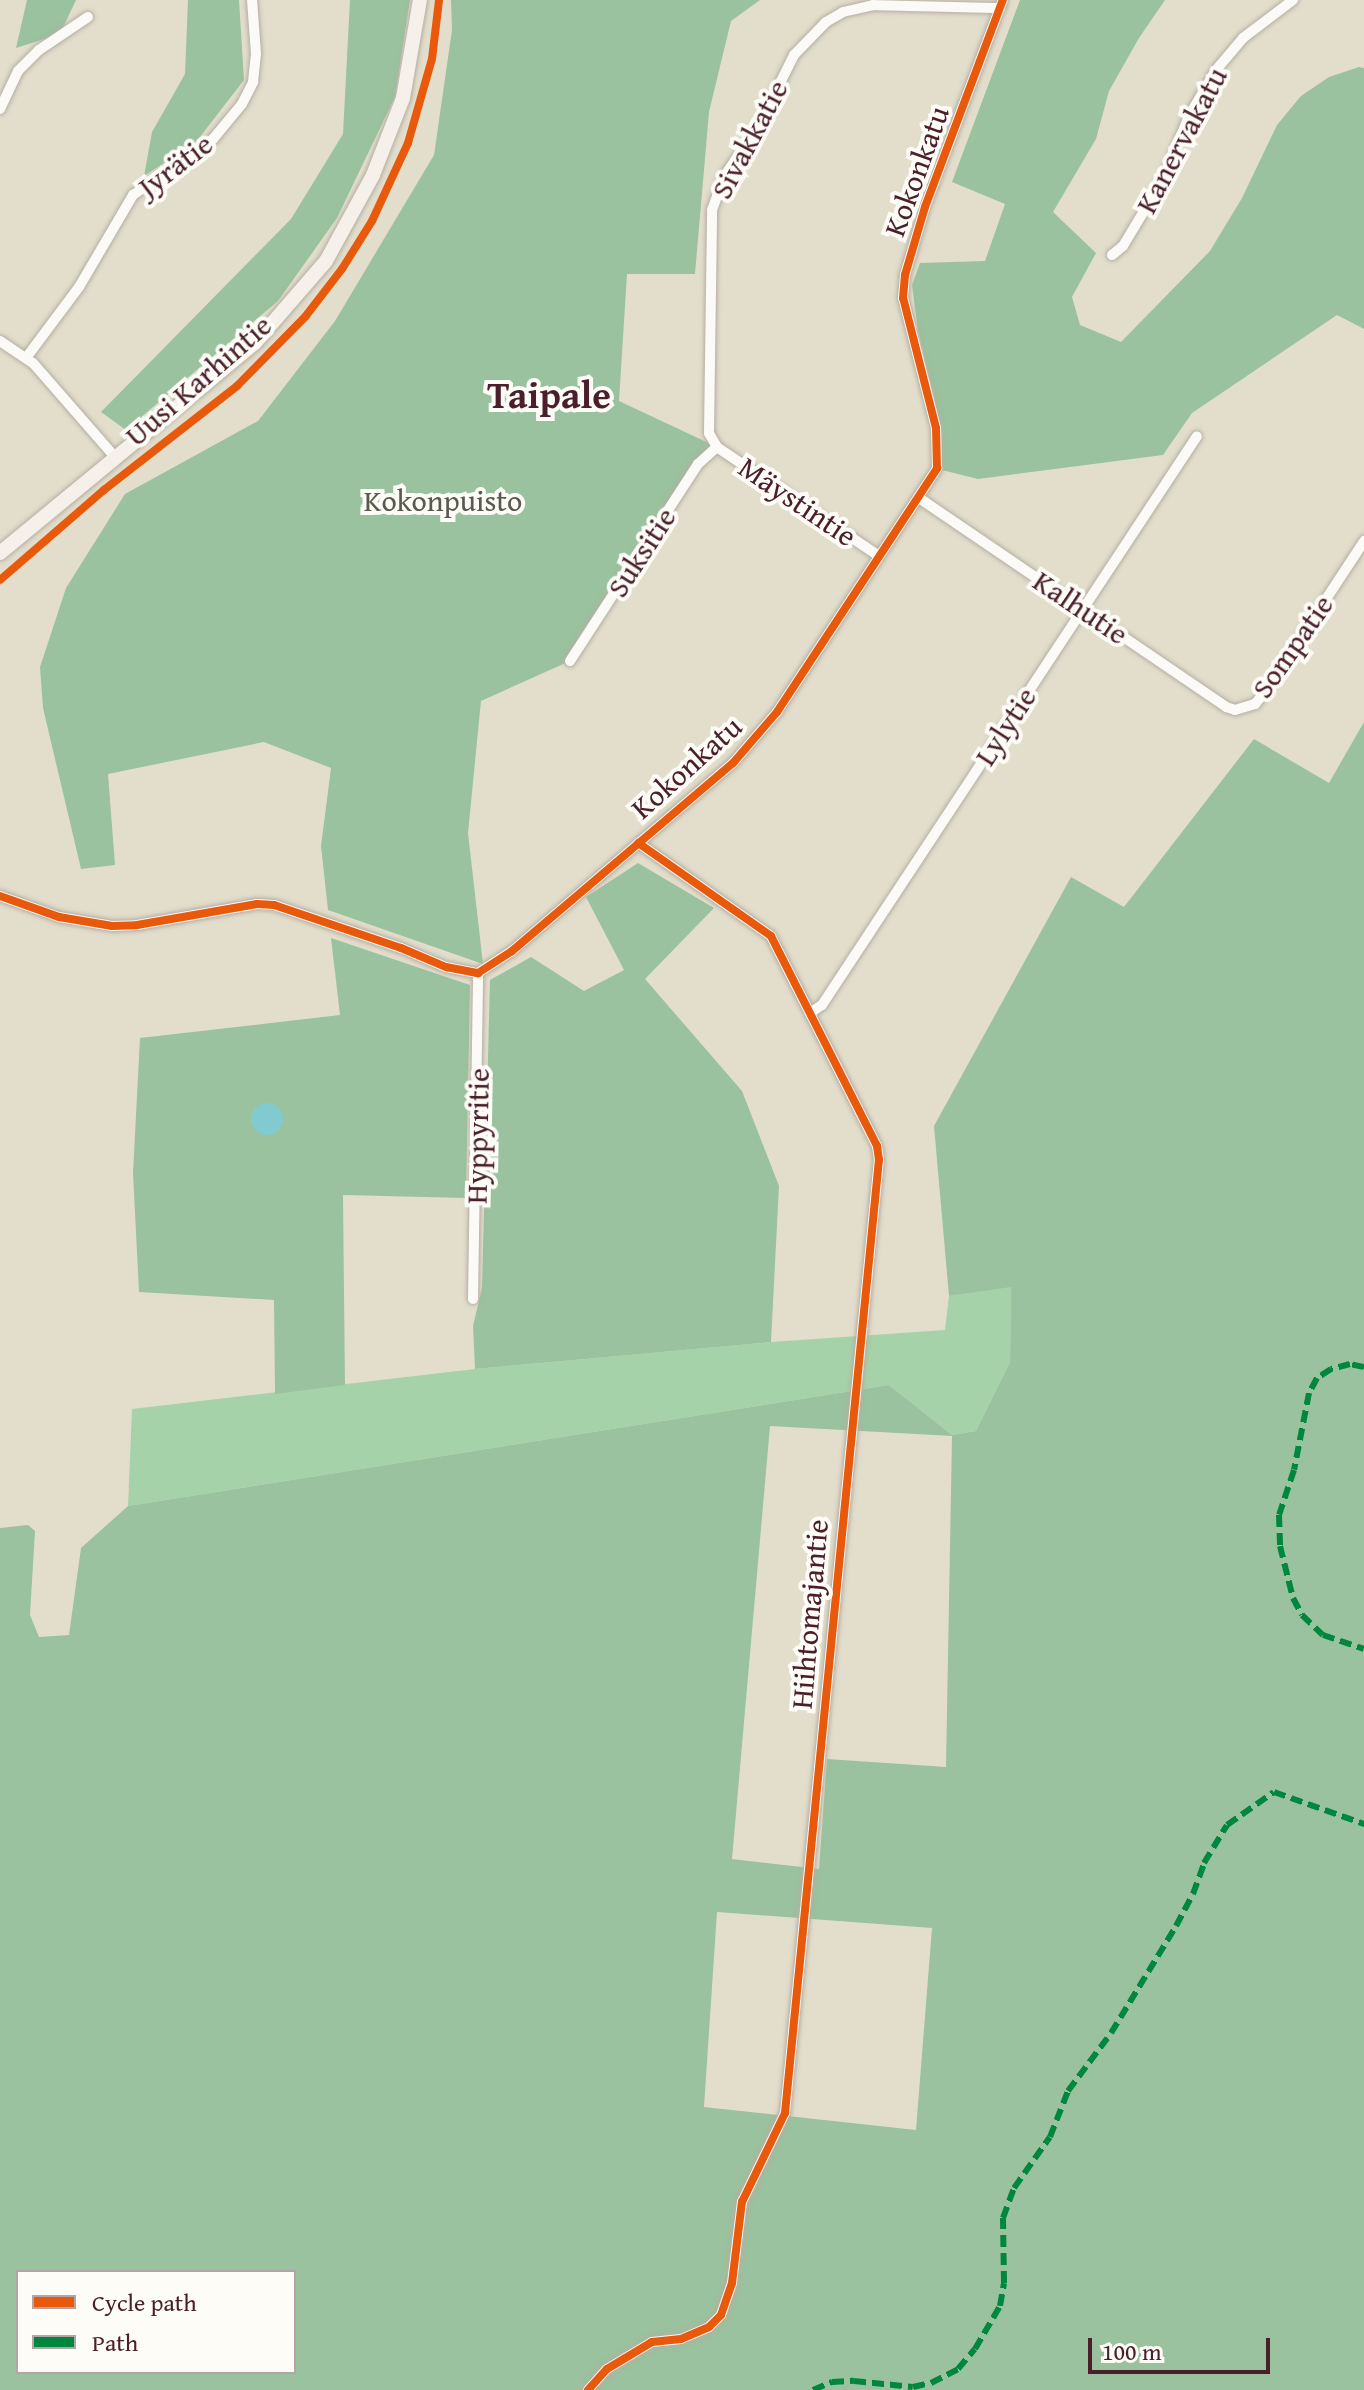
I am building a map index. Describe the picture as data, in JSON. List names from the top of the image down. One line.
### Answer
{"streets":{"street":["Sivakkatie","Kanervakatu","Jyrätie","Kokonkatu","Uusi Karhintie","Mäystintie","Suksitie","Kalhutie","Sompatie","Lylytie","Hyppyritie","Hiihtomajantie"]},"crossings":[["Sivakkatie","Kokonkatu"],["Sivakkatie","Mäystintie"],["Sivakkatie","Suksitie"],["Kokonkatu","Mäystintie"],["Kokonkatu","Kalhutie"],["Kokonkatu","Hyppyritie"],["Kokonkatu","Hiihtomajantie"],["Mäystintie","Suksitie"],["Kalhutie","Sompatie"],["Kalhutie","Lylytie"],["Lylytie","Hiihtomajantie"]],"districts":["Taipale"],"parks":["Kokonpuisto"],"legend":["Cycle path","Path"],"scale_bar":"100 m"}
